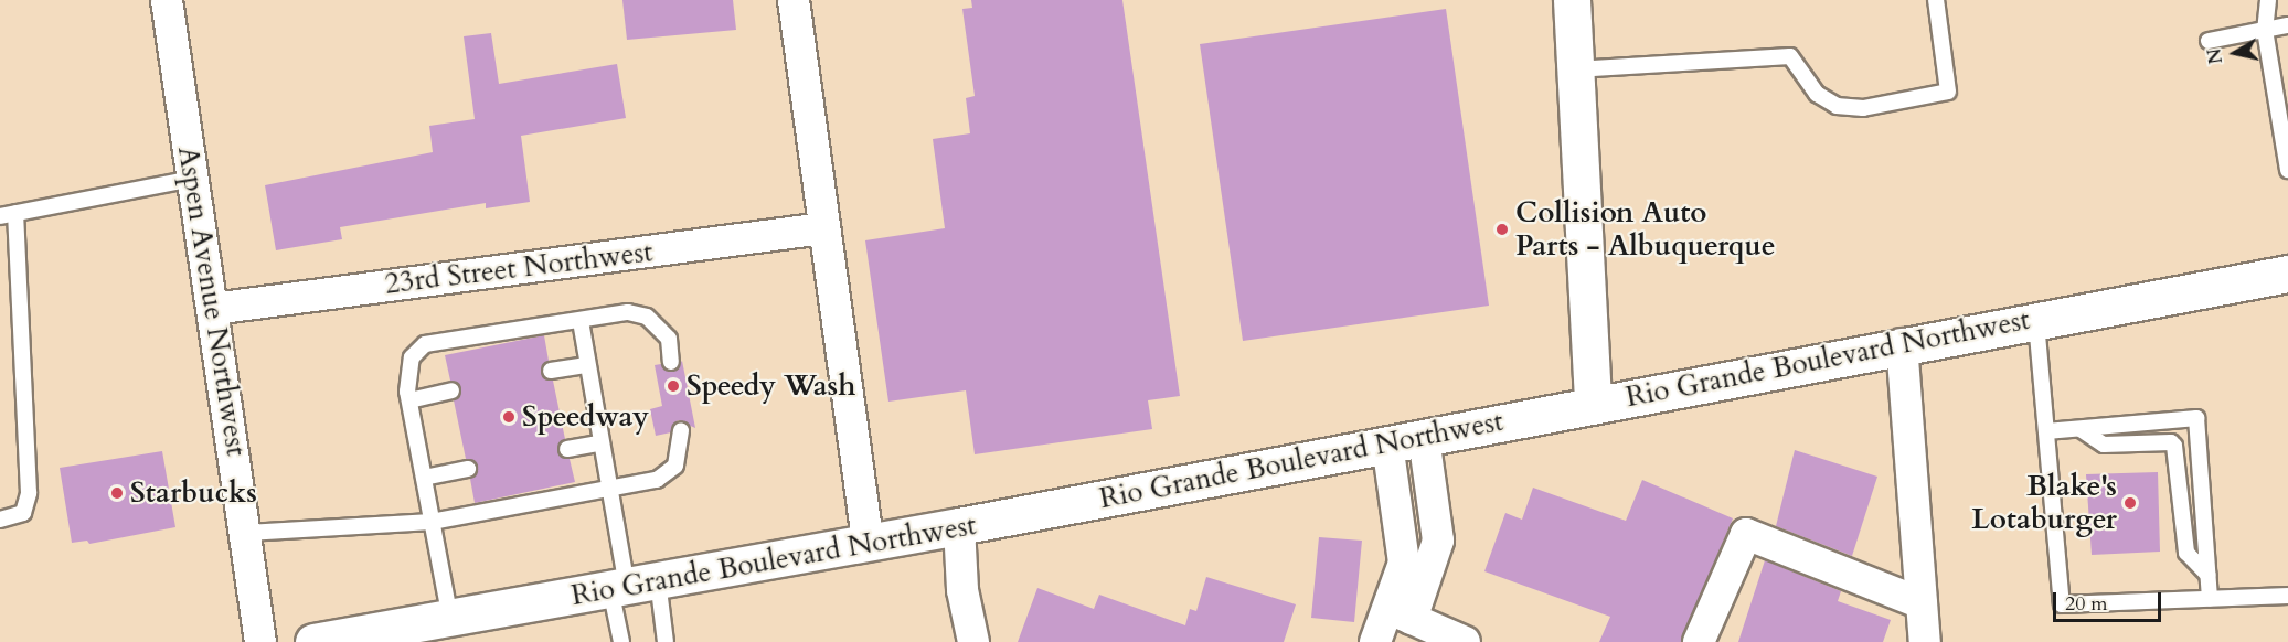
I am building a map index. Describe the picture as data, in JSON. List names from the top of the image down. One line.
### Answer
{"streets":{"main road":["Rio Grande Boulevard Northwest"],"street":["23rd Street Northwest","Aspen Avenue Northwest"]},"crossings":[["23rd Street Northwest","Aspen Avenue Northwest"]],"places":["Collision Auto Parts - Albuquerque","Speedy Wash","Speedway","Starbucks","Blake's Lotaburger"],"scale_bar":"20 m","north":"left"}
